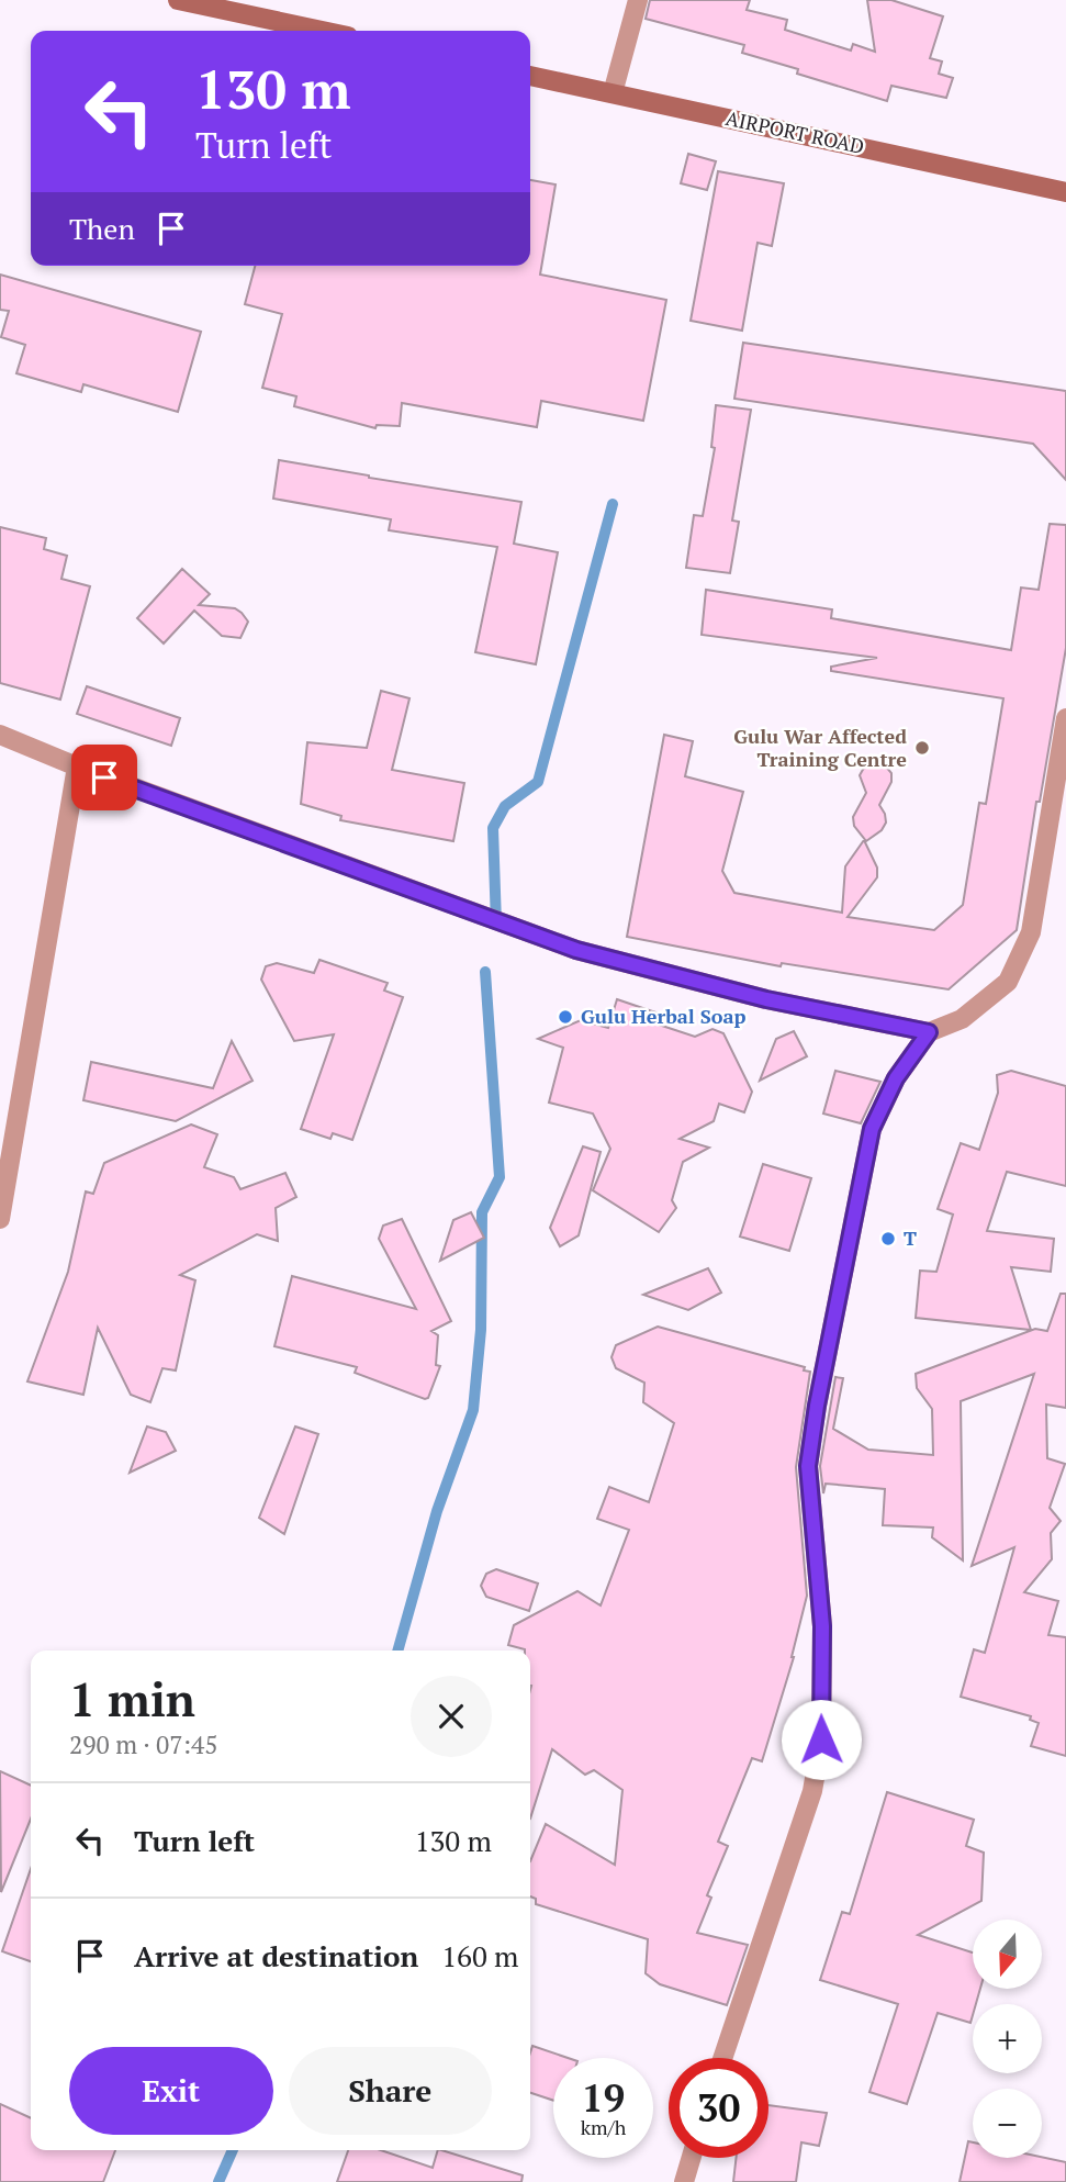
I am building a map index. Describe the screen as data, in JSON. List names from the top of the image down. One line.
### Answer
{"streets":{"street":["AIRPORT ROAD"]},"places":["Gulu War Affected Training Centre","Gulu Herbal Soap","T"],"north":"bottom","page":{"turn":["130 m","Turn left"],"then":"Then","heading":["1 min","290 m · 07:45"],"list":[{"name":"Turn left","value":"130 m"},{"name":"Arrive at destination","value":"160 m"}],"map_buttons":["+","−"],"buttons":["Exit","Share"],"speed":"19 km/h","limit":"30"}}
